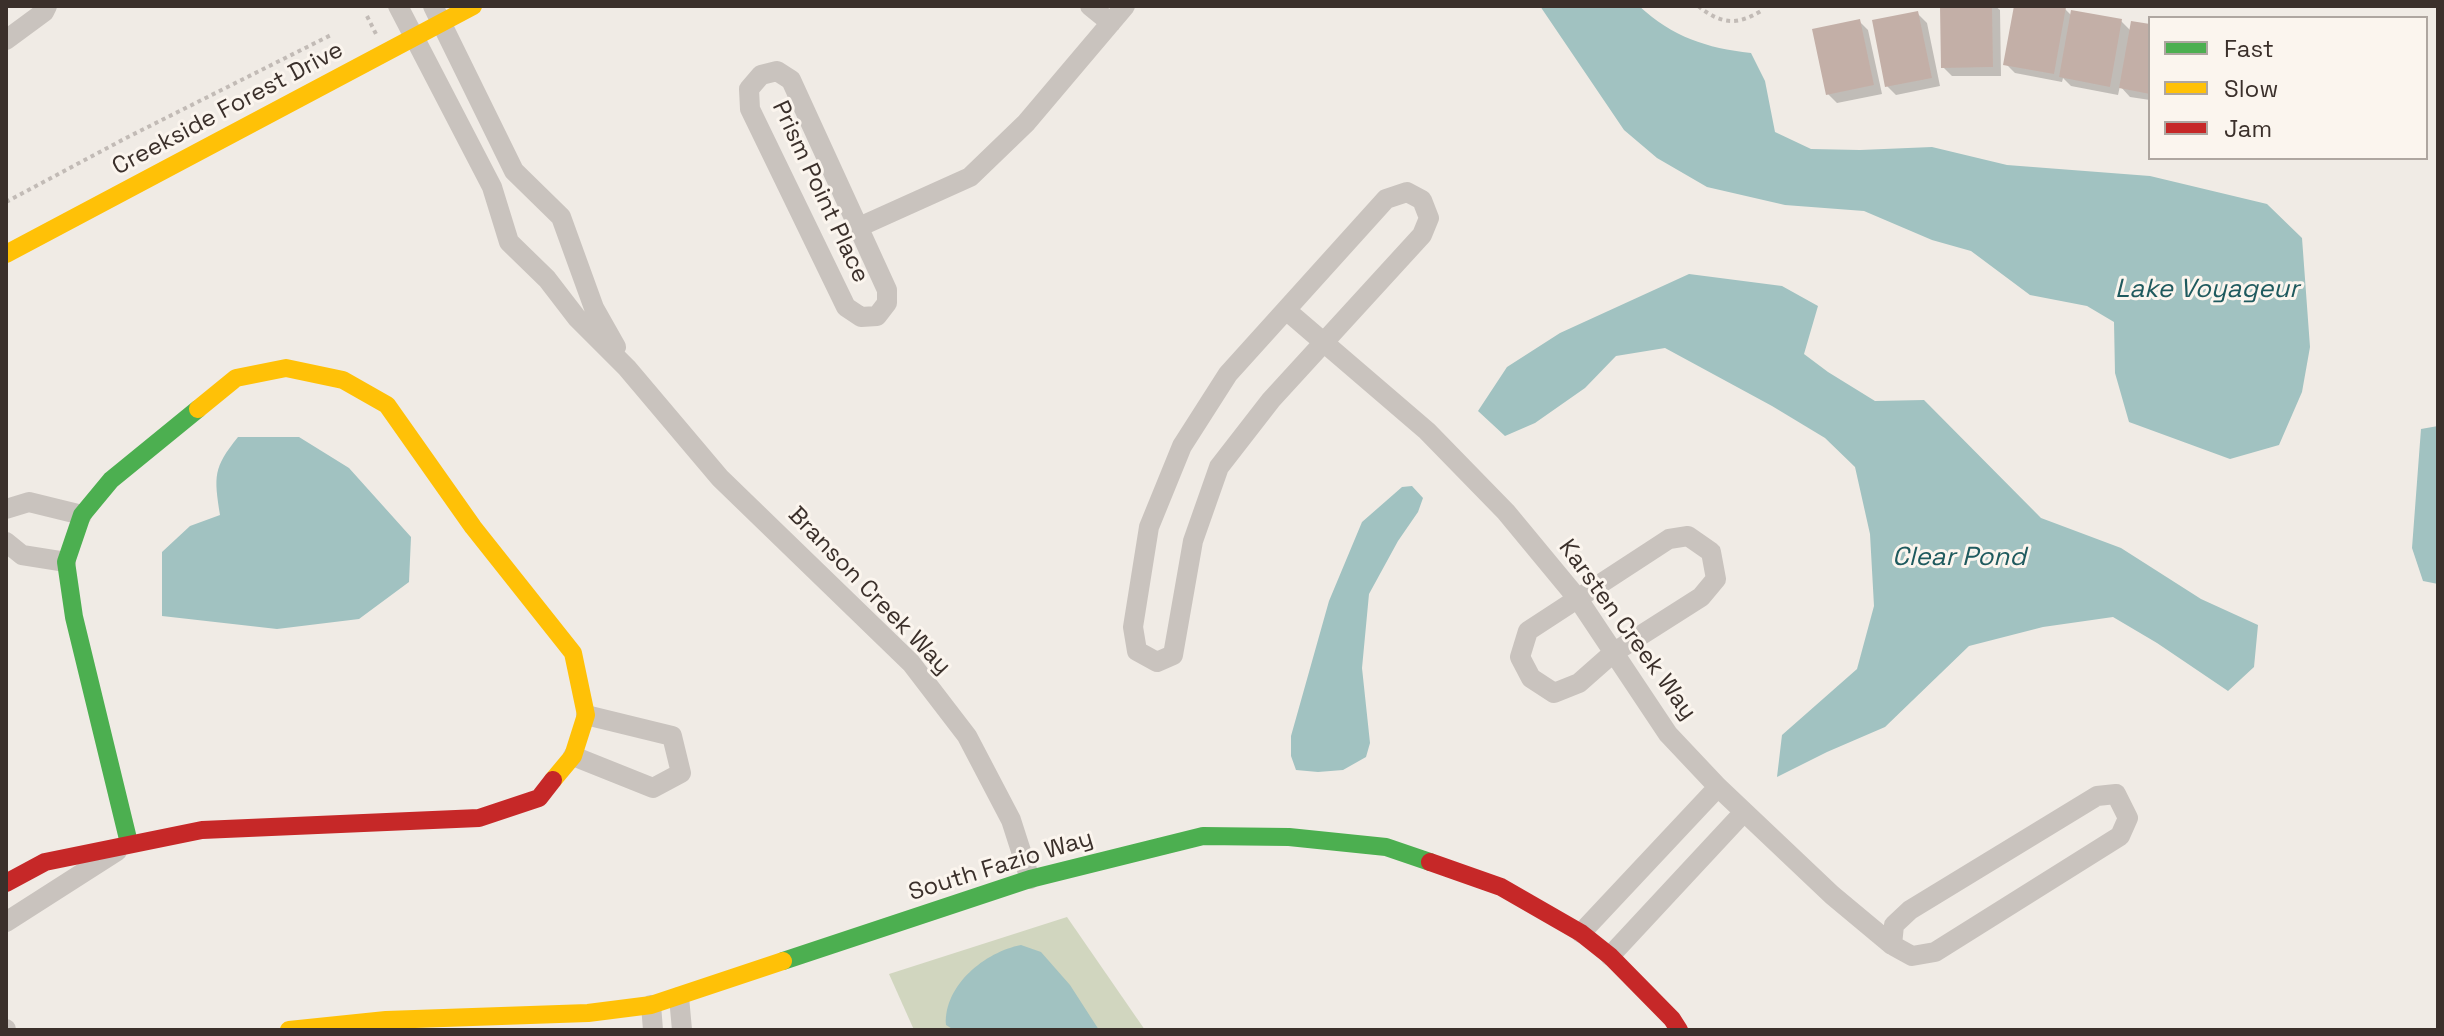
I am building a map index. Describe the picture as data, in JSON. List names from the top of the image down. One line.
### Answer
{"streets":{"street":["Creekside Forest Drive","Prism Point Place","Branson Creek Way","Karsten Creek Way","South Fazio Way"]},"crossings":[["Creekside Forest Drive","Branson Creek Way"],["Branson Creek Way","South Fazio Way"]],"water":["Lake Voyageur","Clear Pond"],"legend":["Fast","Slow","Jam"]}
